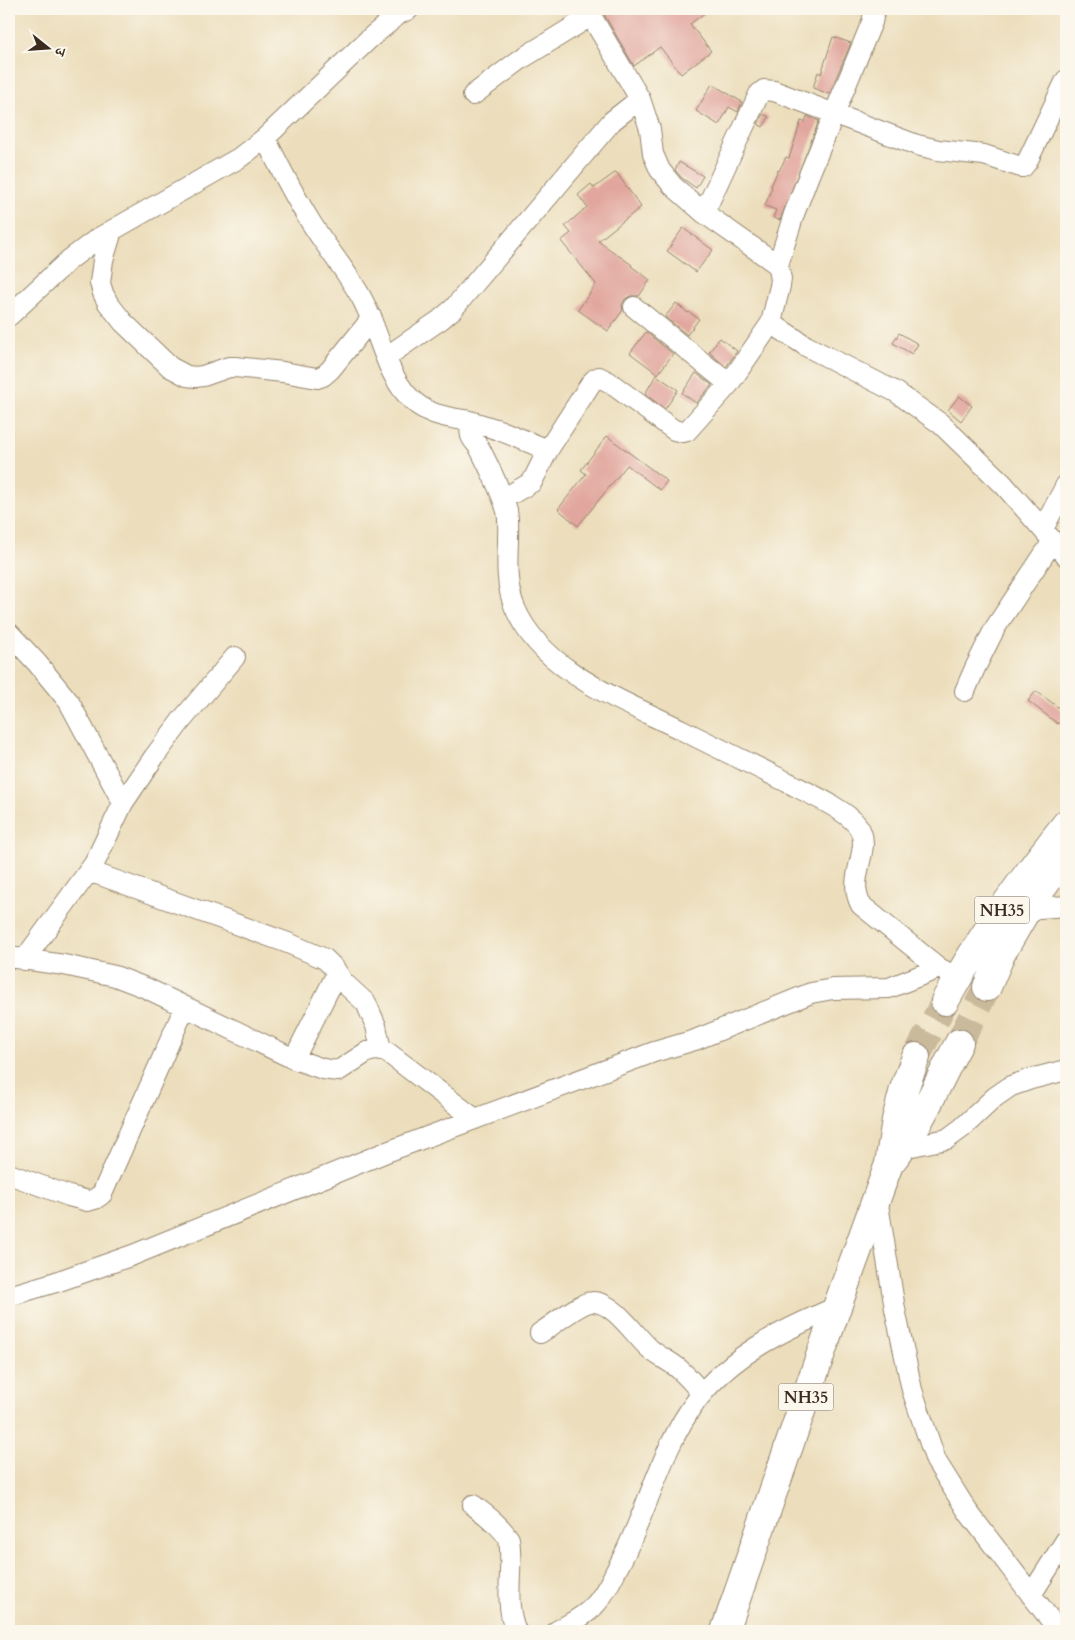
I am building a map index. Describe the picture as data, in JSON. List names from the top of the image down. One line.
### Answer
{"streets":{"highway":["NH35"]},"north":"right"}
